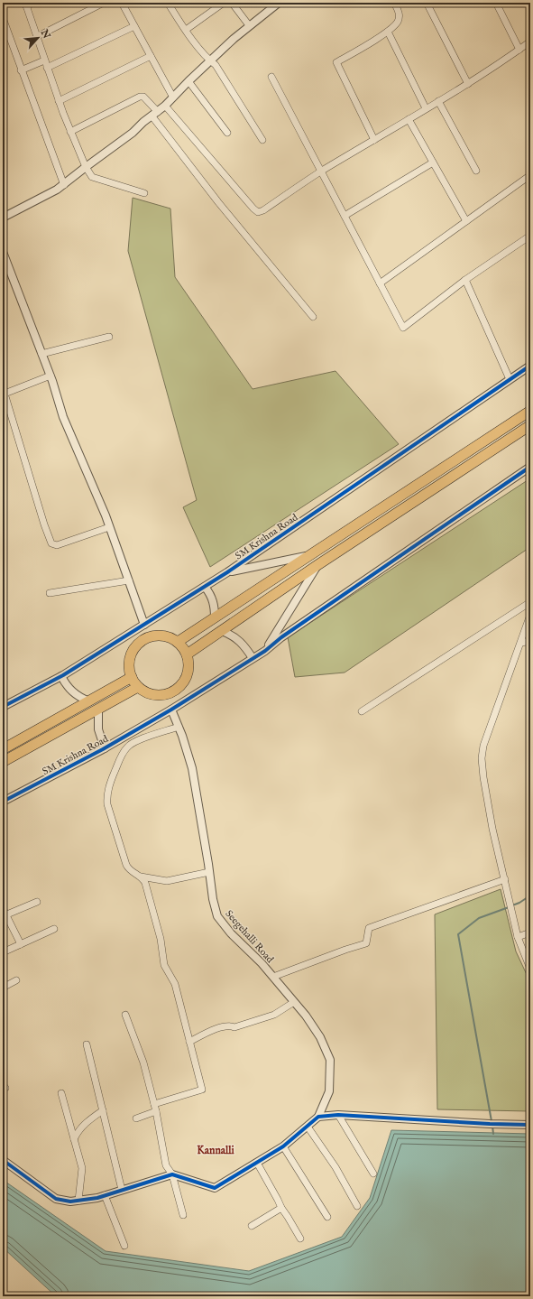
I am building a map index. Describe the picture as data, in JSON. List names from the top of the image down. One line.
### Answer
{"streets":{"street":["SM Krishna Road","Seegehalli Road"]},"crossings":[["SM Krishna Road","Seegehalli Road"]],"districts":["Kannalli"],"north":"top right"}
